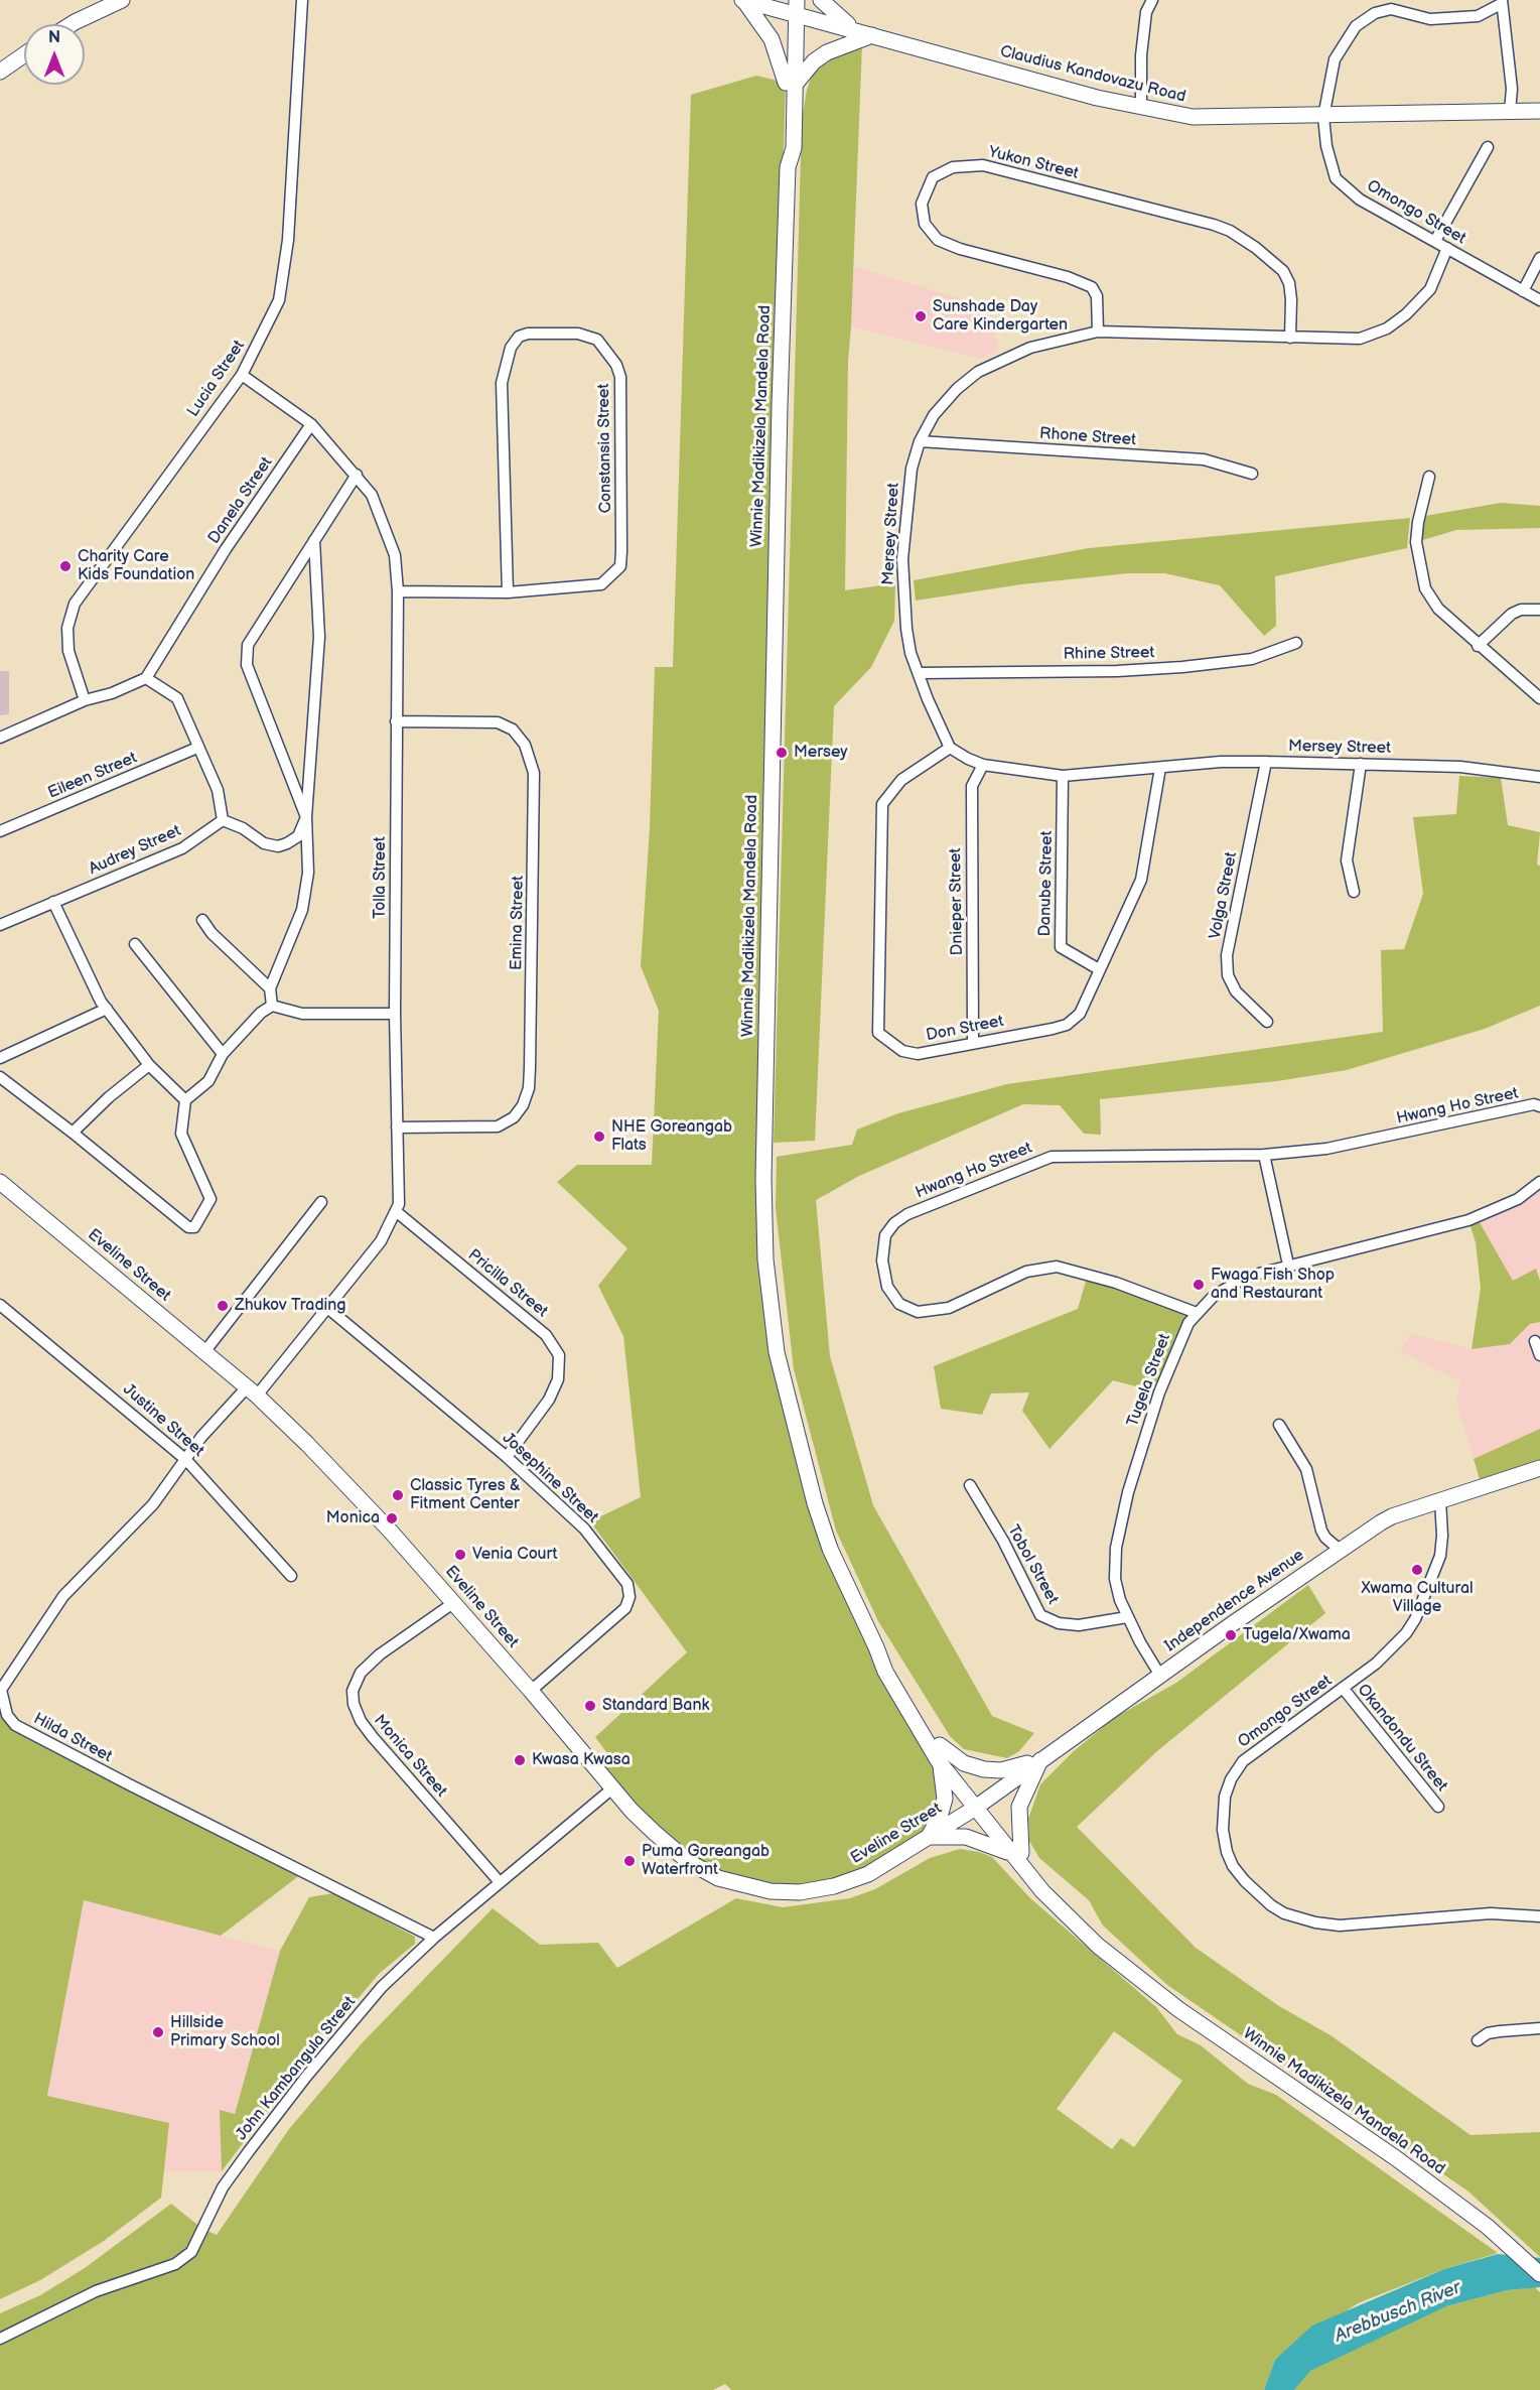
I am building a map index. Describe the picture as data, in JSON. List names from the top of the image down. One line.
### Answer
{"streets":{"main road":["Claudius Kandovazu Road","Winnie Madikizela Mandela Road","Eveline Street","Independence Avenue"],"street":["Yukon Street","Omongo Street","Lucia Street","Rhone Street","Constansia Street","Danela Street","Mersey Street","Rhine Street","Eileen Street","Audrey Street","Tolla Street","Danube Street","Volga Street","Dnieper Street","Emina Street","Don Street","Hwang Ho Street","Pricilla Street","Tugela Street","Justine Street","Josephine Street","Tobol Street","Hilda Street","Okandondu Street","Monica Street","John Kambangula Street"]},"crossings":[["Claudius Kandovazu Road","Omongo Street"],["Claudius Kandovazu Road","Winnie Madikizela Mandela Road"],["Yukon Street","Mersey Street"],["Omongo Street","Mersey Street"],["Omongo Street","Independence Avenue"],["Omongo Street","Okandondu Street"],["Lucia Street","Tolla Street"],["Winnie Madikizela Mandela Road","Eveline Street"],["Winnie Madikizela Mandela Road","Independence Avenue"],["Rhone Street","Mersey Street"],["Constansia Street","Tolla Street"],["Danela Street","Tolla Street"],["Mersey Street","Rhine Street"],["Mersey Street","Danube Street"],["Mersey Street","Volga Street"],["Mersey Street","Dnieper Street"],["Mersey Street","Don Street"],["Tolla Street","Emina Street"],["Tolla Street","Eveline Street"],["Tolla Street","Pricilla Street"],["Tolla Street","Josephine Street"],["Tolla Street","Hilda Street"],["Danube Street","Don Street"],["Dnieper Street","Don Street"],["Hwang Ho Street","Tugela Street"],["Eveline Street","Josephine Street"],["Eveline Street","Independence Avenue"],["Eveline Street","Hilda Street"],["Eveline Street","Monica Street"],["Eveline Street","John Kambangula Street"],["Pricilla Street","Josephine Street"],["Tugela Street","Tobol Street"],["Tugela Street","Independence Avenue"],["Justine Street","Hilda Street"],["Hilda Street","John Kambangula Street"],["Monica Street","John Kambangula Street"]],"water":["Arebbusch River"],"places":["Sunshade Day Care Kindergarten","Charity Care Kids Foundation","Mersey","NHE Goreangab Flats","Fwaga Fish Shop and Restaurant","Zhukov Trading","Classic Tyres & Fitment Center","Monica","Venia Court","Xwama Cultural Village","Tugela/Xwama","Standard Bank","Kwasa Kwasa","Puma Goreangab Waterfront","Hillside Primary School"],"north":"top"}
